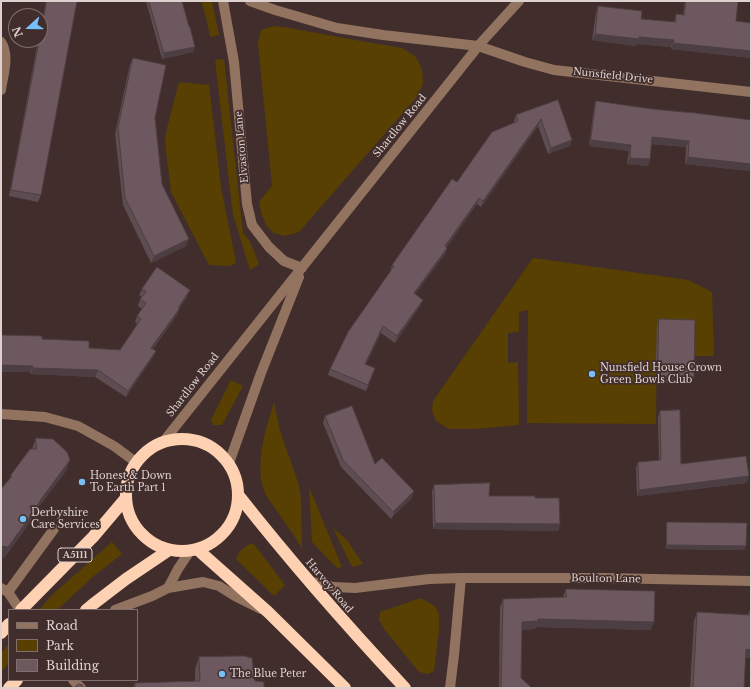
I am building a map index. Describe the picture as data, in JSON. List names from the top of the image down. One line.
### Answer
{"streets":{"highway":["A5111","Harvey Road"],"street":["Nunsfield Drive","Shardlow Road","Elvaston Lane","Boulton Lane"]},"crossings":[["Nunsfield Drive","Shardlow Road"],["Shardlow Road","Elvaston Lane"],["Shardlow Road","A5111"],["Shardlow Road","Harvey Road"],["A5111","Harvey Road"],["Boulton Lane","Harvey Road"]],"places":["Nunsfield House Crown Green Bowls Club","Honest & Down To Earth Part 1","Derbyshire Care Services","The Blue Peter"],"legend":["Road","Park","Building"],"north":"left"}
